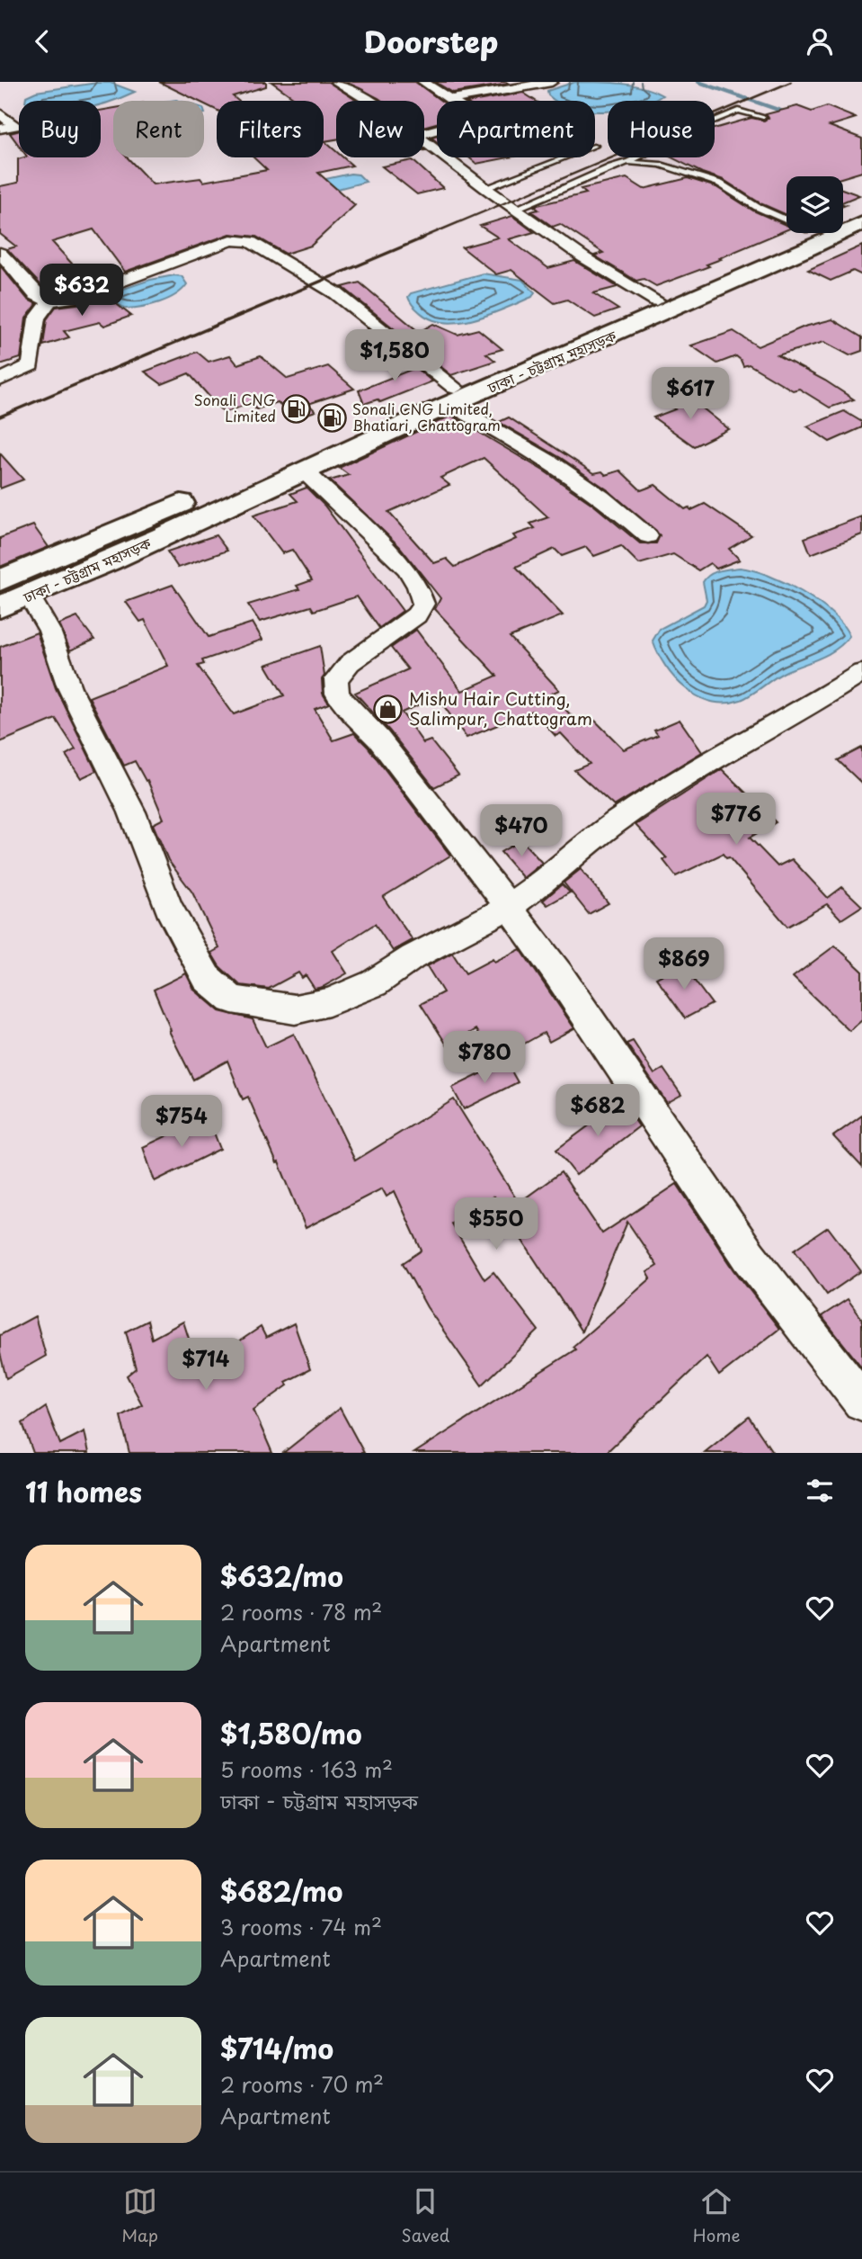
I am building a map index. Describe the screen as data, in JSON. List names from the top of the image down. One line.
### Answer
{"streets":{"highway":["ঢাকা - চট্টগ্রাম মহাসড়ক"]},"places":{"fuel station":["Sonali CNG Limited","Sonali CNG Limited, Bhatiari, Chattogram"],"shop":["Mishu Hair Cutting, Salimpur, Chattogram"]},"page":{"header":"Doorstep","chip":["Buy","Rent","Filters","New","Apartment","House"],"price":["$632","$1,580","$617","$776","$470","$869","$780","$682","$754","$550","$714"],"heading":"11 homes","list":[{"name":"$632/mo","note":"2 rooms · 78 m² · Apartment"},{"name":"$1,580/mo","note":"5 rooms · 163 m² · ঢাকা - চট্টগ্রাম মহাসড়ক"},{"name":"$682/mo","note":"3 rooms · 74 m² · Apartment"},{"name":"$714/mo","note":"2 rooms · 70 m² · Apartment"}],"tabs":["Map","Saved","Home"]}}
